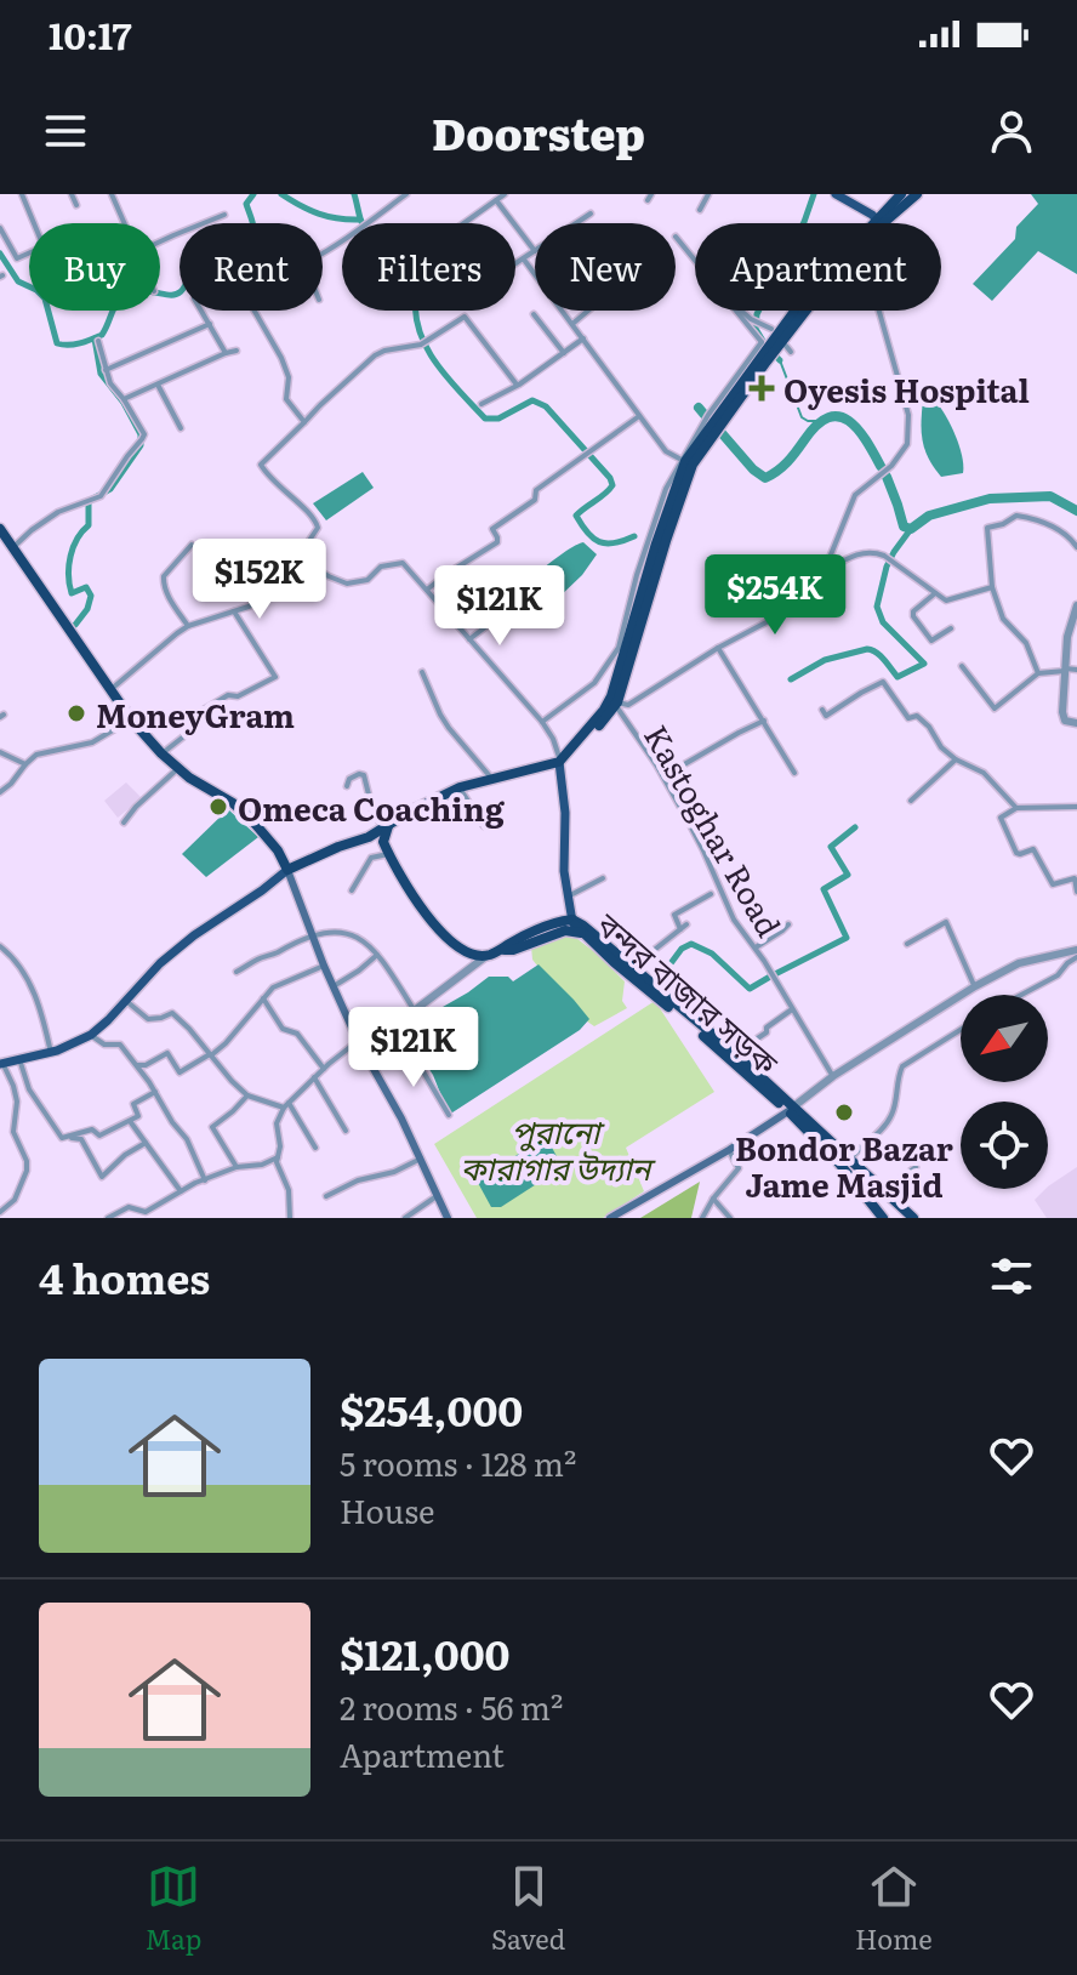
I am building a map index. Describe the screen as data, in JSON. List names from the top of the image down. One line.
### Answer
{"streets":{"highway":["বন্দর বাজার সড়ক"],"street":["Kastoghar Road"]},"parks":["পুরানো কারাগার উদ্যান"],"places":{"health":["Oyesis Hospital"],"other":["MoneyGram","Omeca Coaching","Bondor Bazar Jame Masjid"]},"north":"bottom left","page":{"status":"10:17","header":"Doorstep","chip":["Buy","Rent","Filters","New","Apartment"],"price":["$152K","$254K","$121K","$121K"],"heading":"4 homes","list":[{"name":"$254,000","note":"5 rooms · 128 m² · House"},{"name":"$121,000","note":"2 rooms · 56 m² · Apartment"}],"tabs":["Map","Saved","Home"]}}
